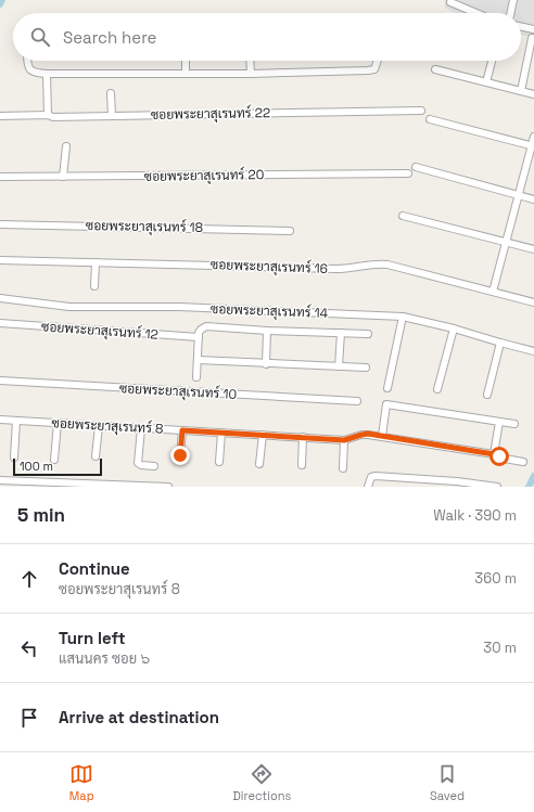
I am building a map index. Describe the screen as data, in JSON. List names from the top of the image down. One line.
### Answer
{"streets":{"street":["ซอยพระยาสุเรนทร์ 22","ซอยพระยาสุเรนทร์ 20","ซอยพระยาสุเรนทร์ 18","ซอยพระยาสุเรนทร์ 16","ซอยพระยาสุเรนทร์ 14","ซอยพระยาสุเรนทร์ 12","ซอยพระยาสุเรนทร์ 10","ซอยพระยาสุเรนทร์ 8"]},"scale_bar":"100 m","page":{"search":"Search here","scale":"100 m","heading":["5 min","Walk · 390 m"],"list":[["Continue","ซอยพระยาสุเรนทร์ 8","360 m"],["Turn left","แสนนคร ซอย ๖","30 m"],"Arrive at destination"],"nav":["Map","Directions","Saved"]}}
